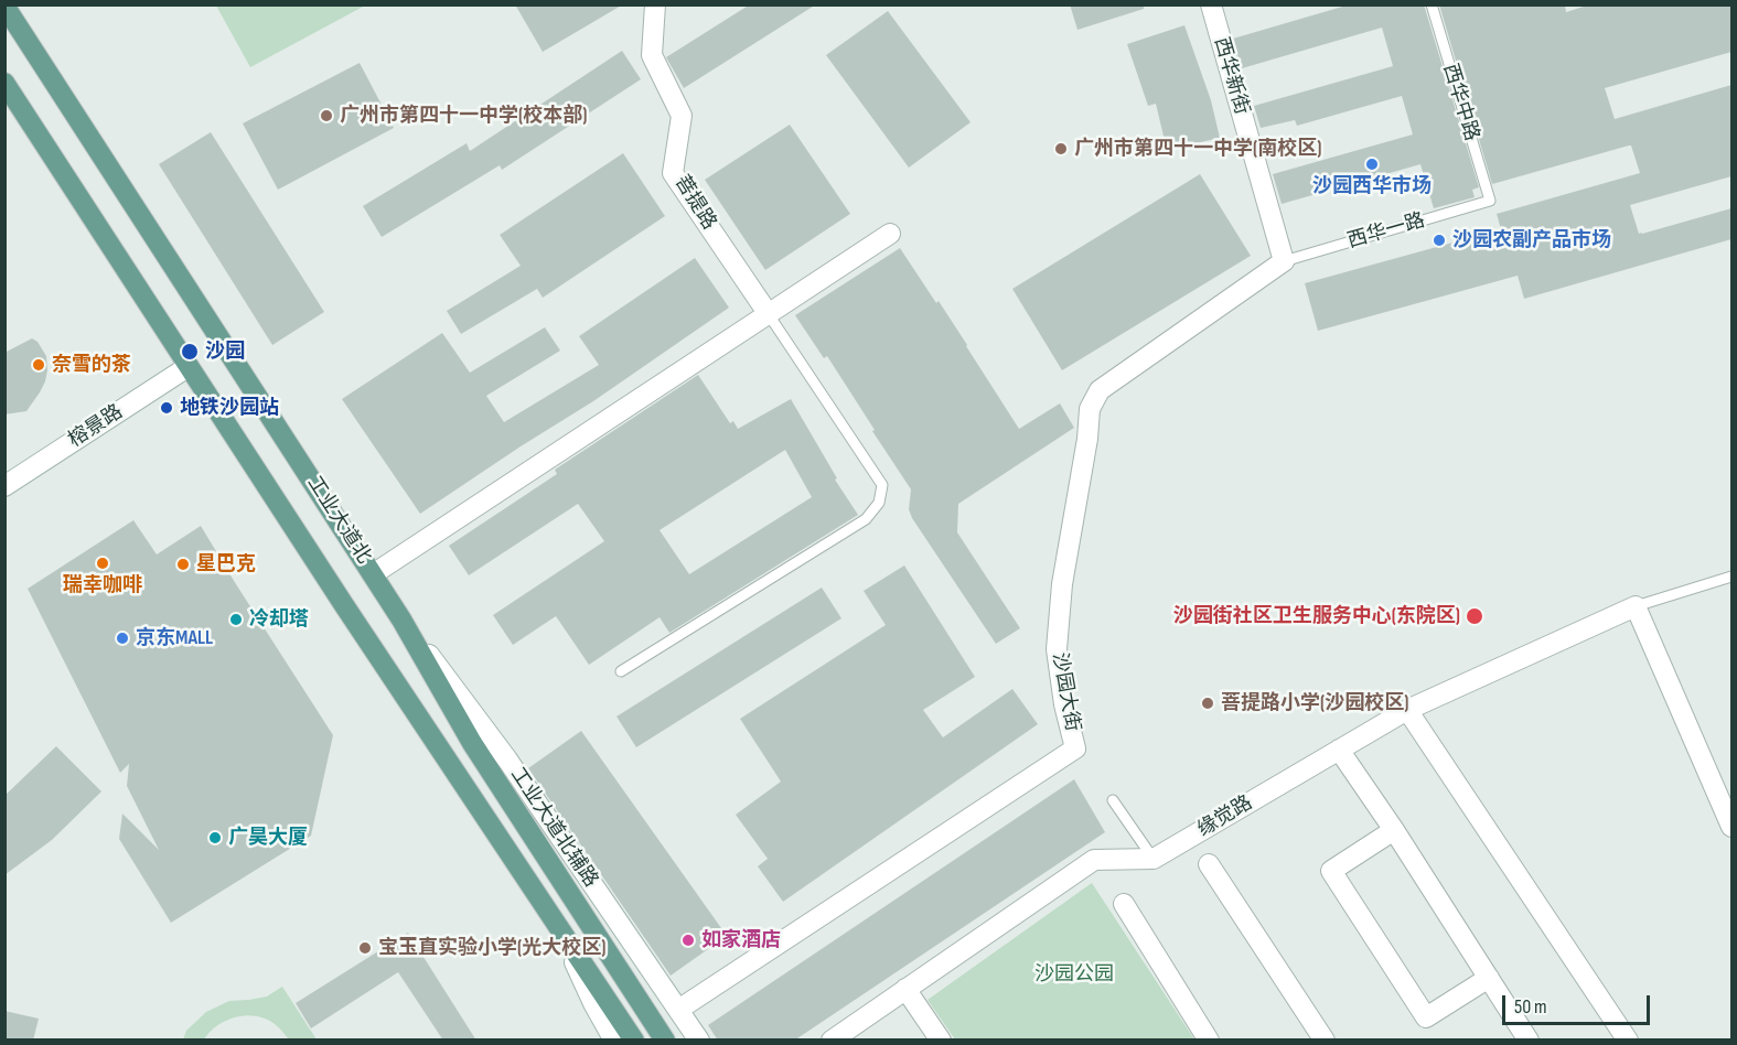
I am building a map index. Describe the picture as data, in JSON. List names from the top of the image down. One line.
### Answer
{"streets":{"main road":["工业大道北"],"street":["西华新街","菩提路","榕景路","沙园大街","缘觉路","工业大道北辅路"],"lane":["西华中路","西华一路"]},"crossings":[["西华新街","西华一路"],["西华新街","沙园大街"],["西华中路","西华一路"],["西华一路","沙园大街"],["工业大道北","工业大道北辅路"],["沙园大街","工业大道北辅路"]],"parks":["沙园公园"],"places":["广州市第四十一中学(校本部)","广州市第四十一中学(南校区)","沙园西华市场","沙园农副产品市场","沙园","奈雪的茶","地铁沙园站","瑞幸咖啡","星巴克","沙园街社区卫生服务中心(东院区)","冷却塔","京东MALL","菩提路小学(沙园校区)","广昊大厦","如家酒店","宝玉直实验小学(光大校区)"],"scale_bar":"50 m"}
